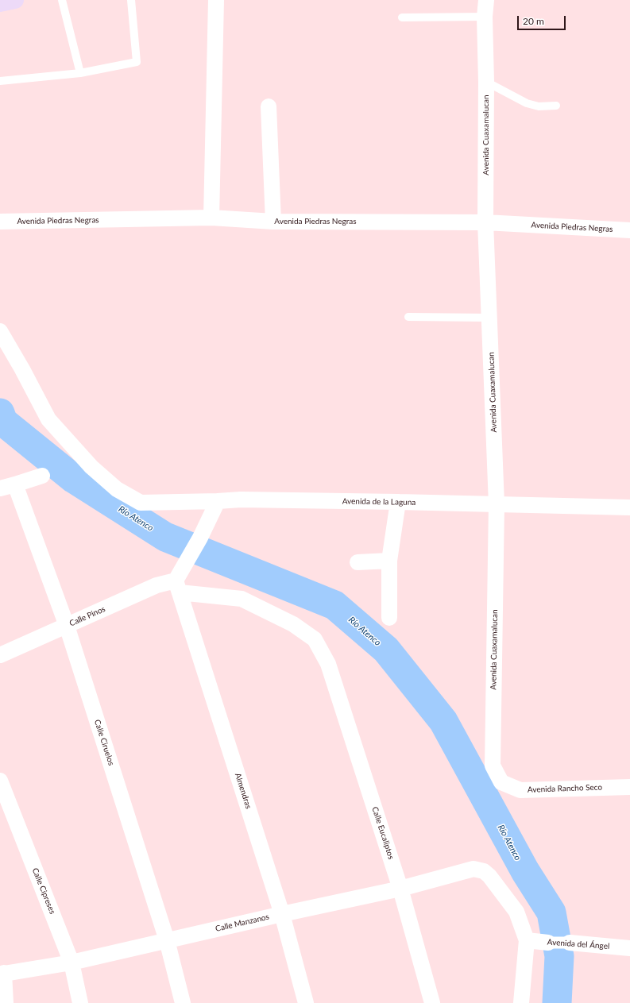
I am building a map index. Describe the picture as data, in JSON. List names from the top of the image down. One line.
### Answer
{"streets":{"street":["Avenida Cuaxamalucan","Avenida Piedras Negras","Avenida de la Laguna","Calle Pinos","Calle Ciruelos","Avenida Rancho Seco","Almendras","Calle Eucaliptos","Calle Cipreses","Calle Manzanos","Avenida del Ángel"]},"crossings":[["Avenida Cuaxamalucan","Avenida Piedras Negras"],["Avenida Cuaxamalucan","Avenida de la Laguna"],["Avenida Cuaxamalucan","Avenida Rancho Seco"],["Calle Pinos","Calle Ciruelos"],["Calle Pinos","Almendras"],["Calle Pinos","Calle Eucaliptos"],["Calle Ciruelos","Calle Manzanos"],["Almendras","Calle Manzanos"],["Calle Eucaliptos","Calle Manzanos"],["Calle Cipreses","Calle Manzanos"],["Calle Manzanos","Avenida del Ángel"]],"water":["Río Atenco"],"scale_bar":"20 m"}
